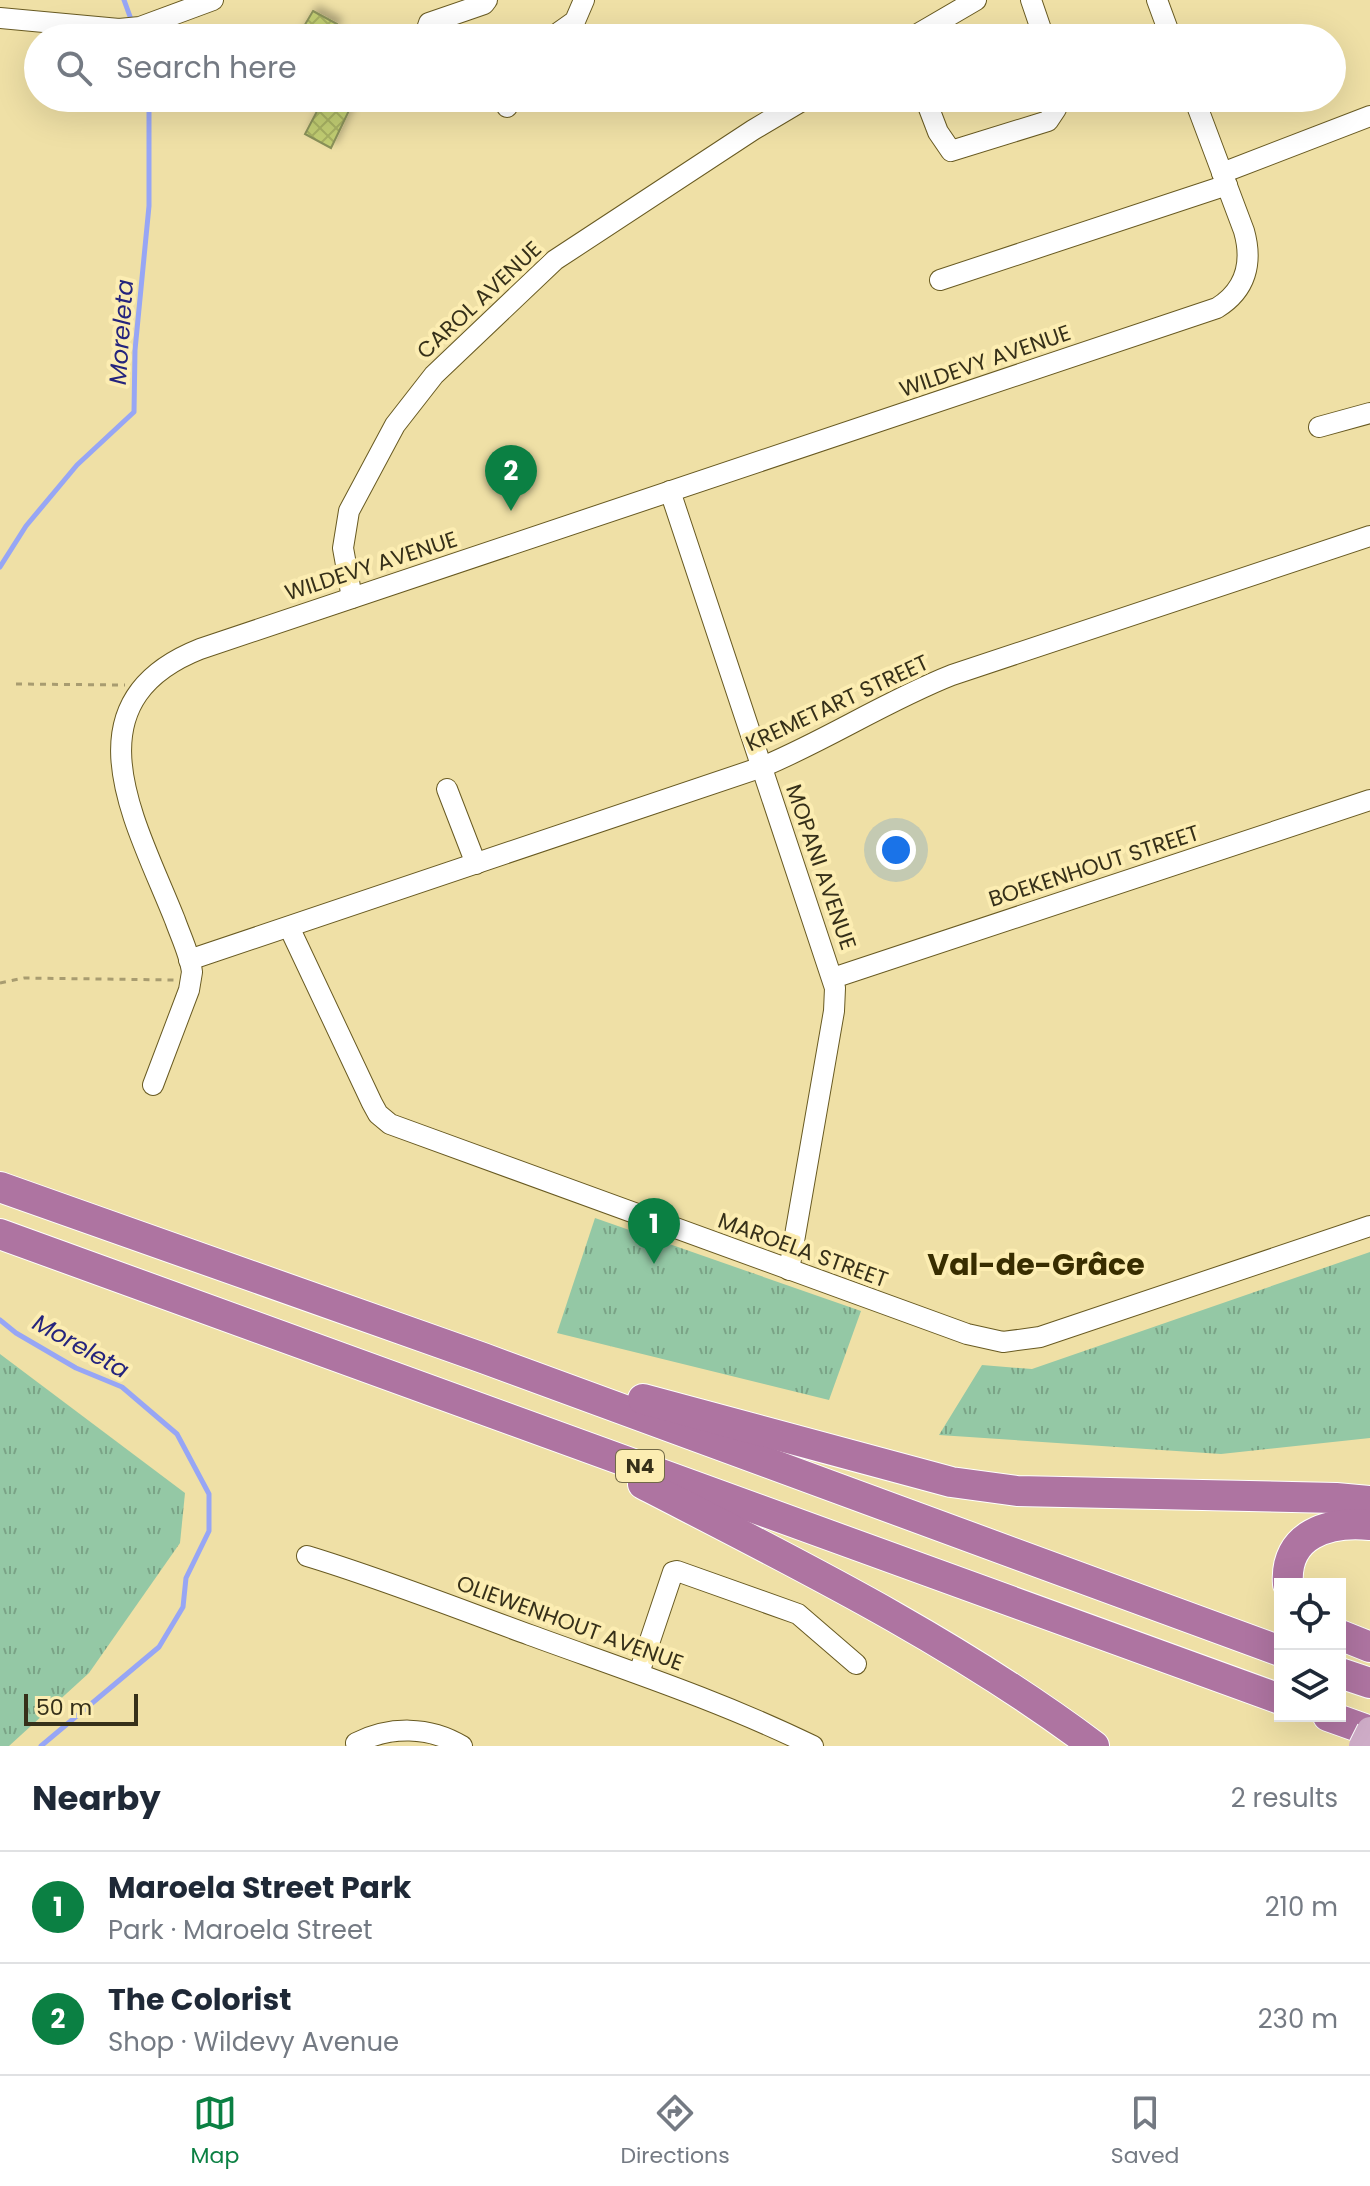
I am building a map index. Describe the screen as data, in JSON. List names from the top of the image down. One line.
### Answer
{"streets":{"highway":["N4"],"street":["CAROL AVENUE","WILDEVY AVENUE","KREMETART STREET","BOEKENHOUT STREET","MOPANI AVENUE","MAROELA STREET","OLIEWENHOUT AVENUE"]},"crossings":[["CAROL AVENUE","WILDEVY AVENUE"],["WILDEVY AVENUE","KREMETART STREET"],["WILDEVY AVENUE","MOPANI AVENUE"],["KREMETART STREET","MOPANI AVENUE"],["KREMETART STREET","MAROELA STREET"],["BOEKENHOUT STREET","MOPANI AVENUE"],["MOPANI AVENUE","MAROELA STREET"]],"districts":["Val-de-Grâce"],"water":["Moreleta"],"scale_bar":"50 m","page":{"search":"Search here","pins":["2","1"],"scale":"50 m","heading":["Nearby","2 results"],"list":[{"mark":"1","name":"Maroela Street Park","note":"Park · Maroela Street","value":"210 m"},{"mark":"2","name":"The Colorist","note":"Shop · Wildevy Avenue","value":"230 m"}],"nav":["Map","Directions","Saved"]}}
